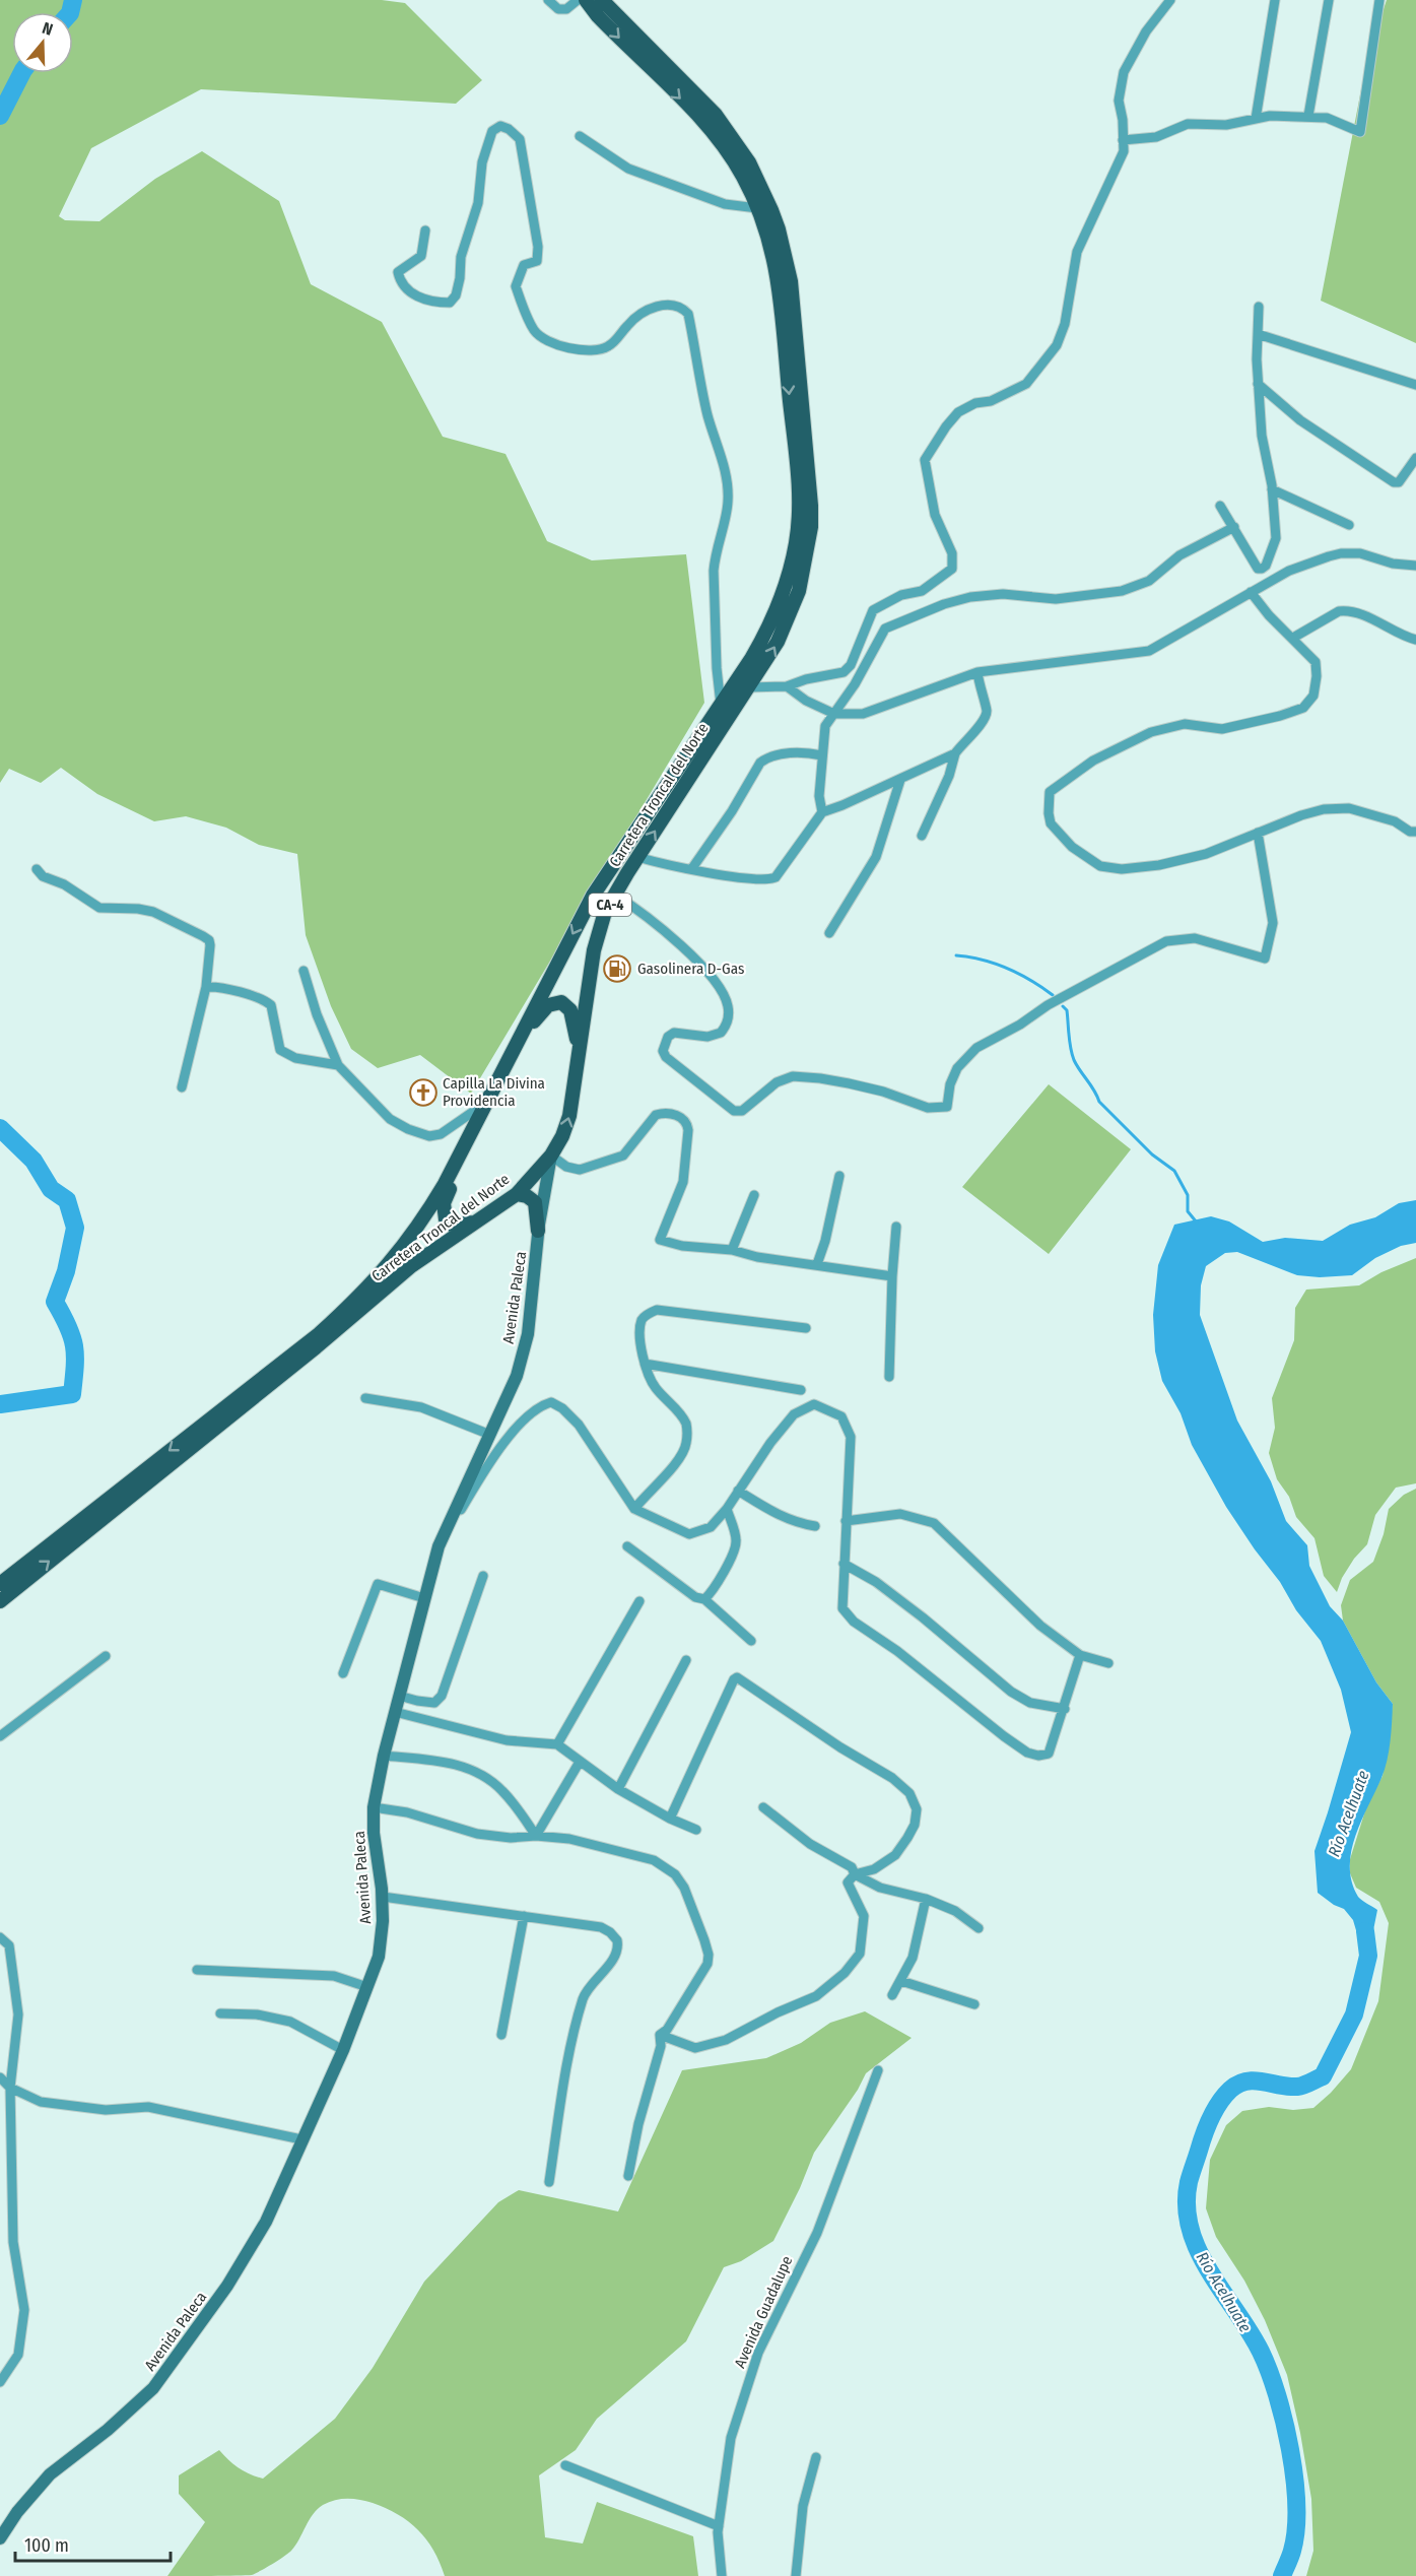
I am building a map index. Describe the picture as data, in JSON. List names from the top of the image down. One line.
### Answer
{"streets":{"main road":["Carretera Troncal del Norte","CA-4","Avenida Paleca"],"street":["Avenida Guadalupe"]},"crossings":[["Carretera Troncal del Norte","Avenida Paleca"]],"water":["Río Acelhuate"],"places":{"fuel station":["Gasolinera D-Gas"],"church":["Capilla La Divina Providencia"]},"scale_bar":"100 m","north":"top"}
